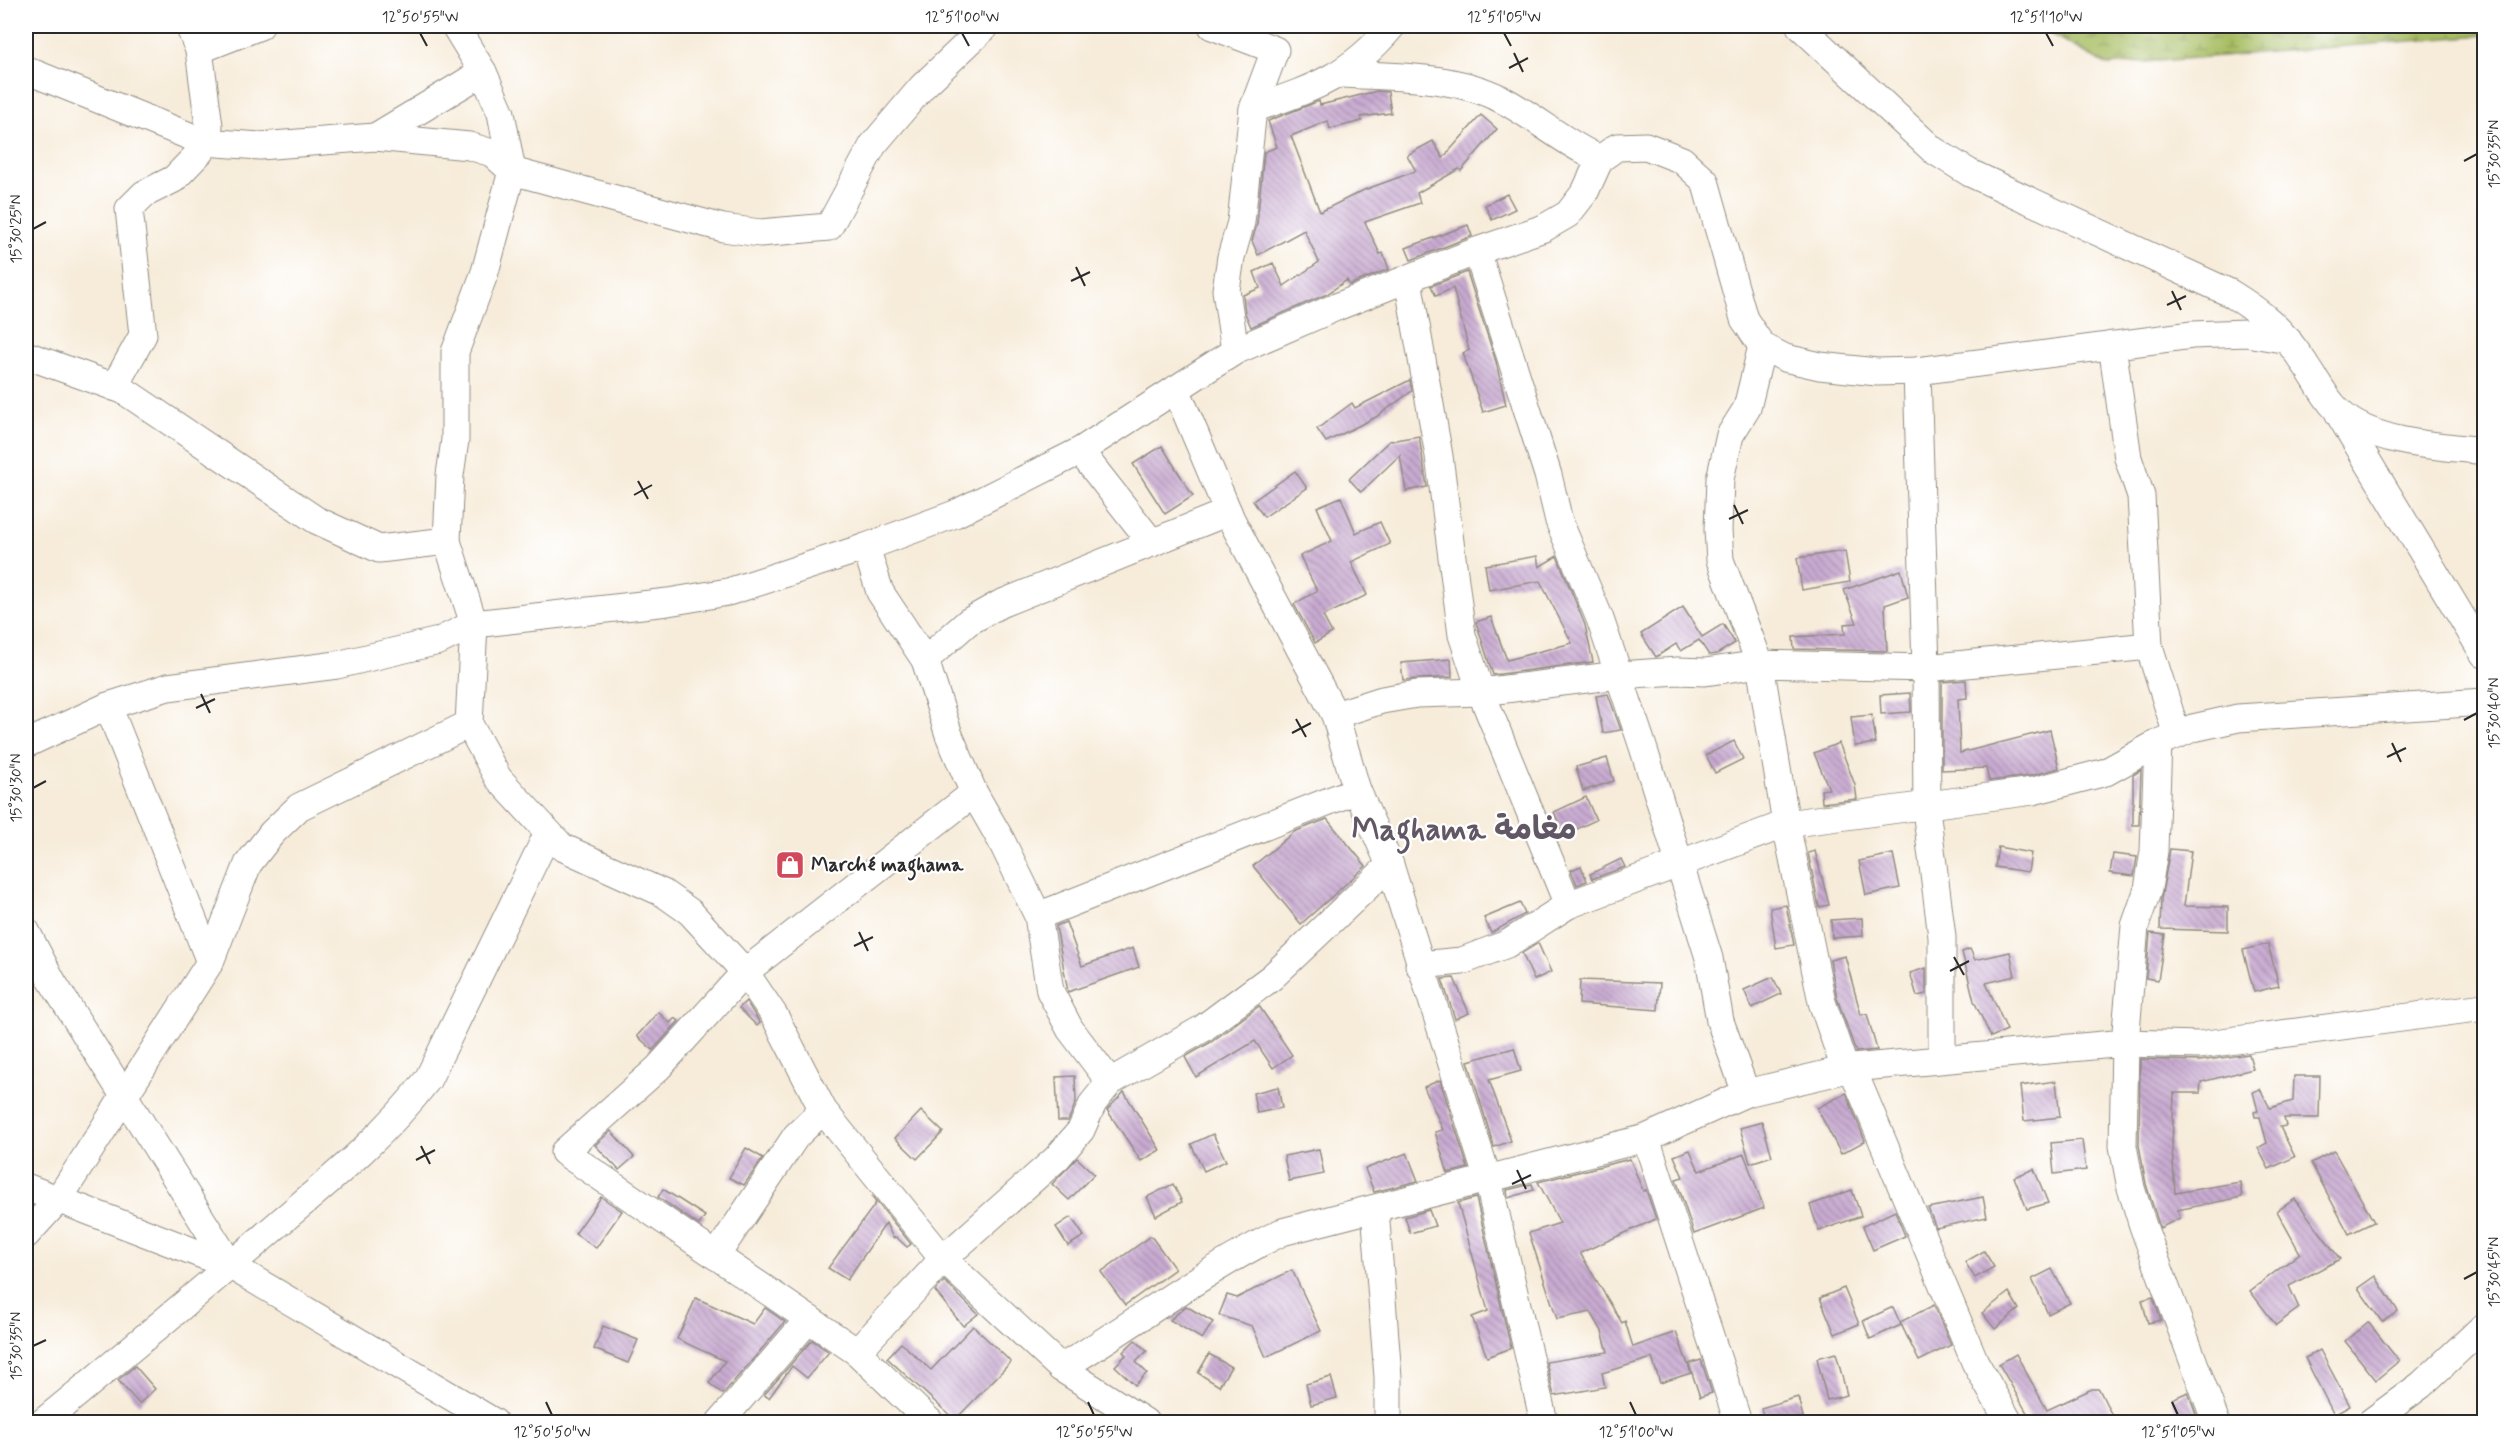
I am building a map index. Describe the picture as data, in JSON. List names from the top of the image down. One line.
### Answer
{"districts":["Maghama مغامة"],"places":{"shop":["Marché maghama"]},"coordinates":["12°50'55\"W","12°51'00\"W","12°51'05\"W","12°51'10\"W","15°30'35\"N","15°30'25\"N","15°30'40\"N","15°30'30\"N","15°30'45\"N","12°50'50\"W"]}
